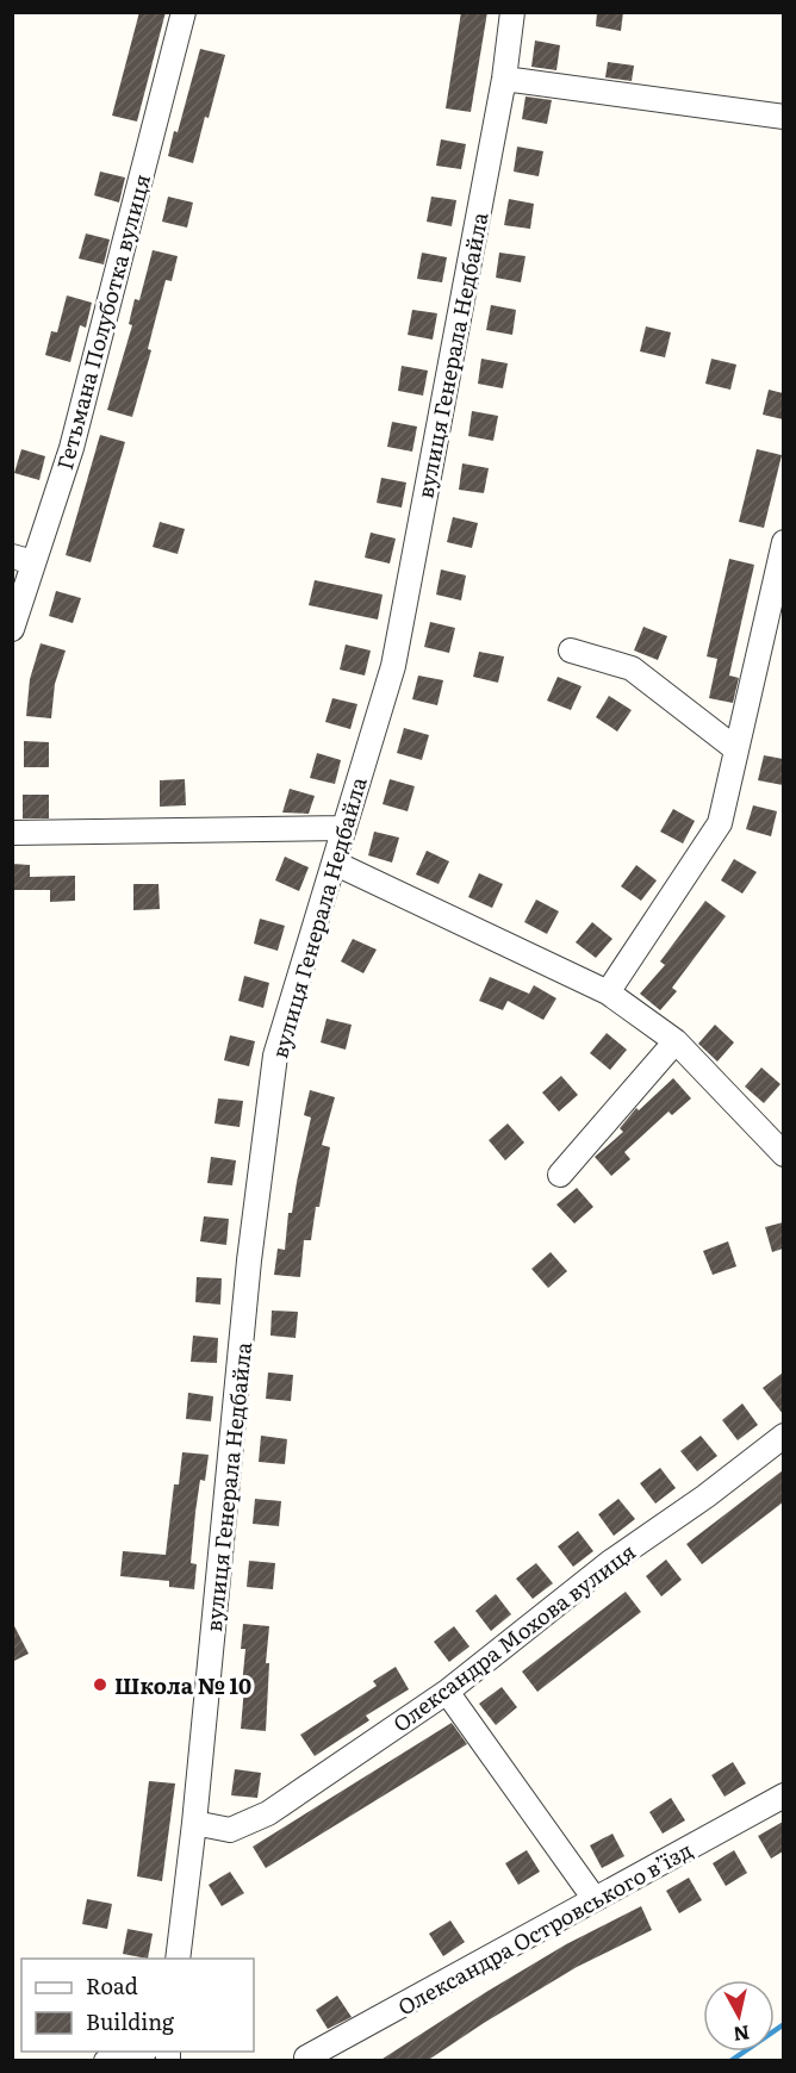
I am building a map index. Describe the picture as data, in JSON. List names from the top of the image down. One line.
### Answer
{"streets":{"street":["Гетьмана Полуботка вулиця","вулиця Генерала Недбайла","Олександра Мохова вулиця","Олександра Островського в’їзд"]},"crossings":[["вулиця Генерала Недбайла","Олександра Мохова вулиця"]],"places":["Школа № 10"],"legend":["Road","Building"],"north":"bottom"}
